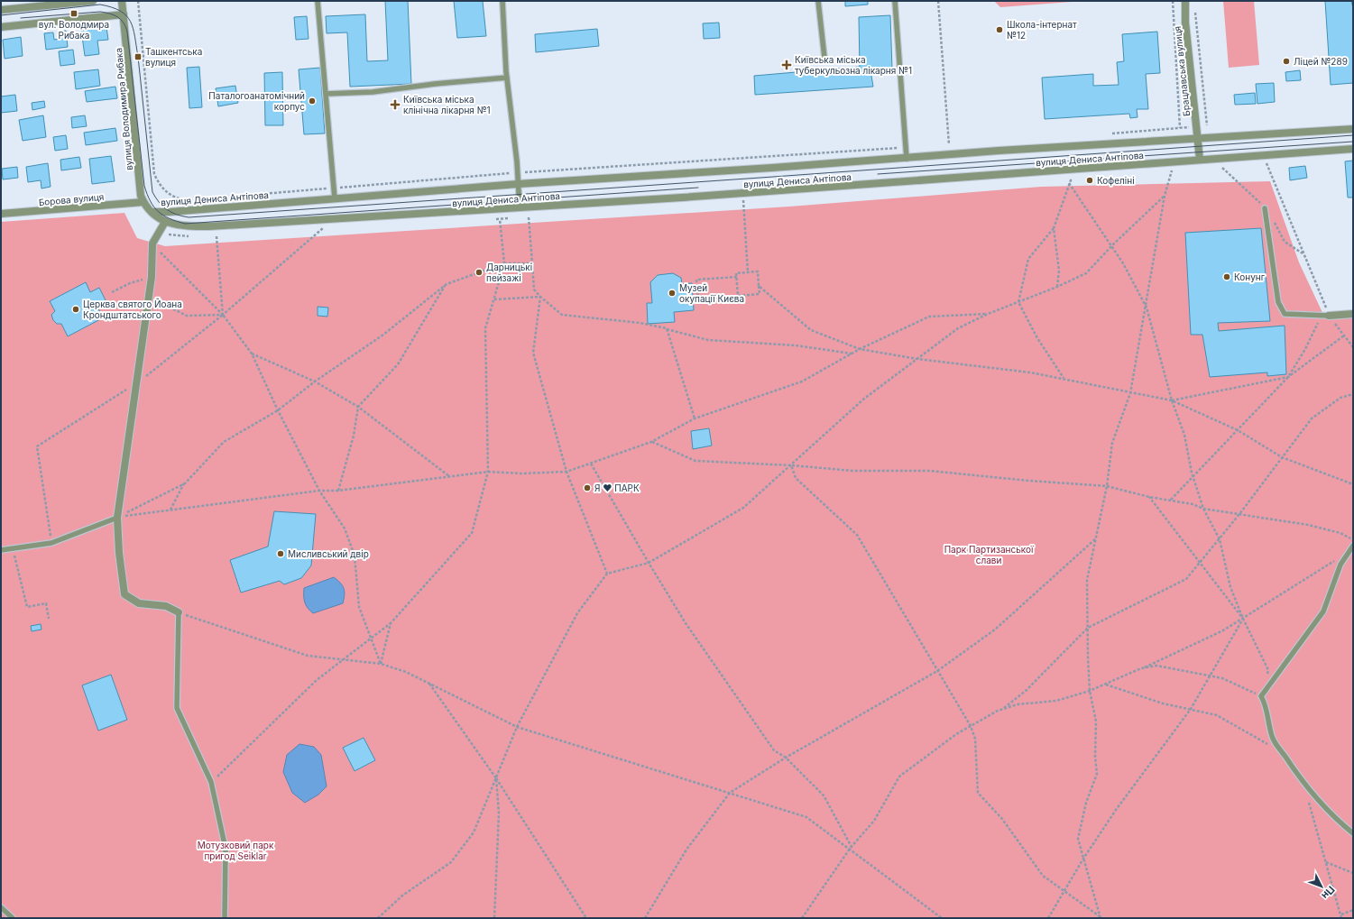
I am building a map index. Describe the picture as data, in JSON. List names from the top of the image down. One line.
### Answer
{"streets":{"street":["Брацлавська вулиця","вулиця Володимира Рибака","вулиця Дениса Антіпова","Борова вулиця"]},"crossings":[["Брацлавська вулиця","вулиця Дениса Антіпова"],["вулиця Володимира Рибака","Борова вулиця"]],"parks":["Парк Партизанської слави","Мотузковий парк пригод Seiklar"],"places":{"transit":["вул. Володмира Рибака","Ташкентська вулиця"],"other":["Школа-інтернат №12","Ліцей №289","Паталогоанатомічний корпус","Кофеліні","Дарницькі пейзажі","Конунг","Музей окупації Києва","Церква святого Йоана Крондштатського","Я ♥ ПАРК","Мисливський двір"],"health":["Київська міська туберкульозна лікарня №1","Київська міська клінічна лікарня №1"]},"north":"bottom right"}
